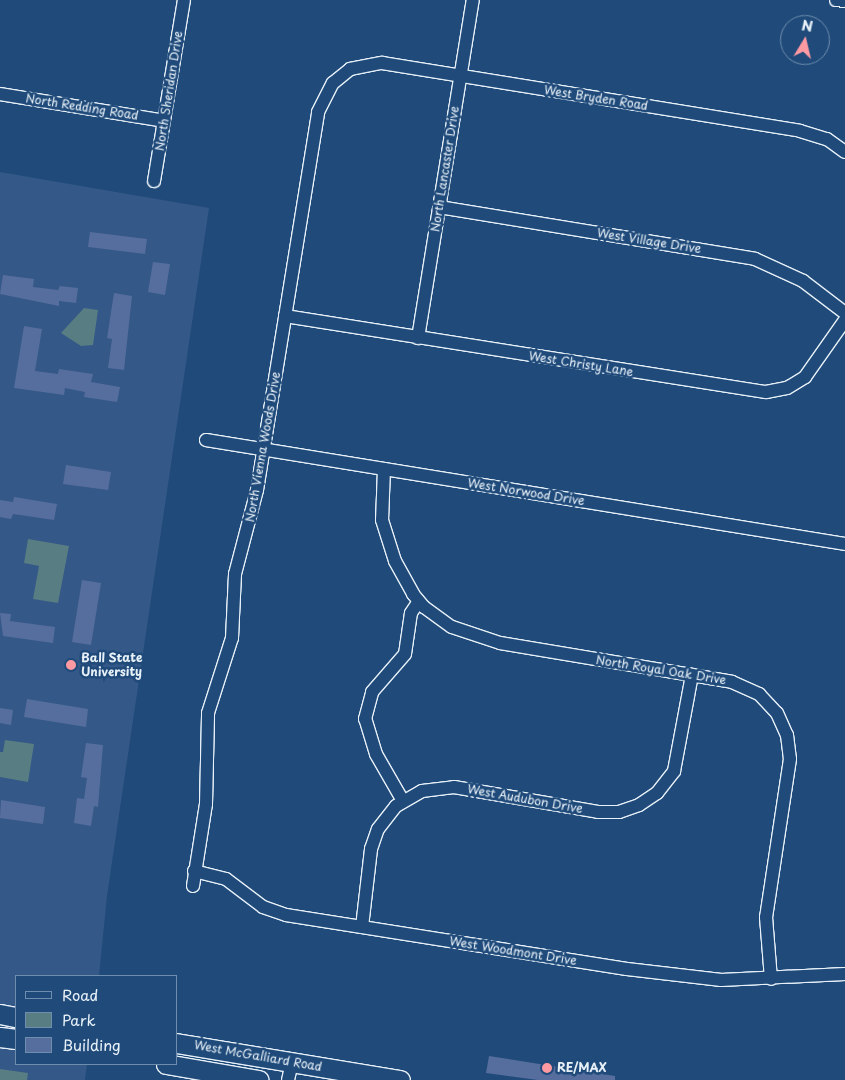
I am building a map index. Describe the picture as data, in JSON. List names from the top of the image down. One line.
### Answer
{"streets":{"main road":["West McGalliard Road"],"street":["North Sheridan Drive","West Bryden Road","North Redding Road","North Lancaster Drive","West Village Drive","West Christy Lane","North Vienna Woods Drive","West Norwood Drive","North Royal Oak Drive","West Audubon Drive","West Woodmont Drive"]},"crossings":[["North Sheridan Drive","North Redding Road"],["West Bryden Road","North Lancaster Drive"],["West Bryden Road","North Vienna Woods Drive"],["North Lancaster Drive","West Village Drive"],["North Lancaster Drive","West Christy Lane"],["West Christy Lane","North Vienna Woods Drive"],["North Vienna Woods Drive","West Norwood Drive"],["North Vienna Woods Drive","West Woodmont Drive"],["West Norwood Drive","North Royal Oak Drive"],["North Royal Oak Drive","West Audubon Drive"],["North Royal Oak Drive","West Woodmont Drive"],["West Audubon Drive","West Woodmont Drive"]],"places":["Ball State University","RE/MAX"],"legend":["Road","Park","Building"],"north":"top"}
